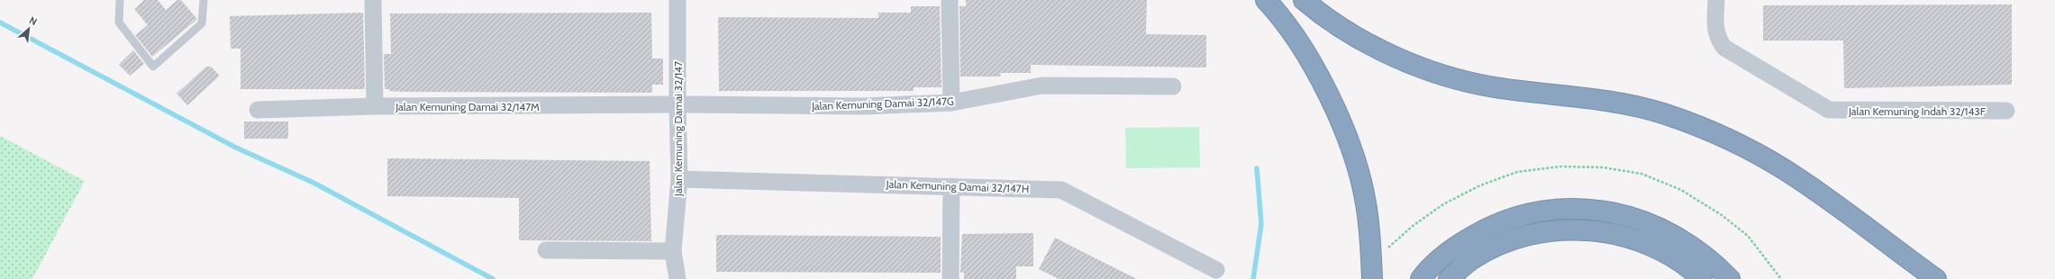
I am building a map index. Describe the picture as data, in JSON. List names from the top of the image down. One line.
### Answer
{"streets":{"street":["Jalan Kemuning Damai 32/147G","Jalan Kemuning Damai 32/147M","Jalan Kemuning Indah 32/143F","Jalan Kemuning Damai 32/147","Jalan Kemuning Damai 32/147H"]},"crossings":[["Jalan Kemuning Damai 32/147G","Jalan Kemuning Damai 32/147M"],["Jalan Kemuning Damai 32/147G","Jalan Kemuning Damai 32/147"],["Jalan Kemuning Damai 32/147M","Jalan Kemuning Damai 32/147"],["Jalan Kemuning Damai 32/147","Jalan Kemuning Damai 32/147H"]],"north":"top right"}
